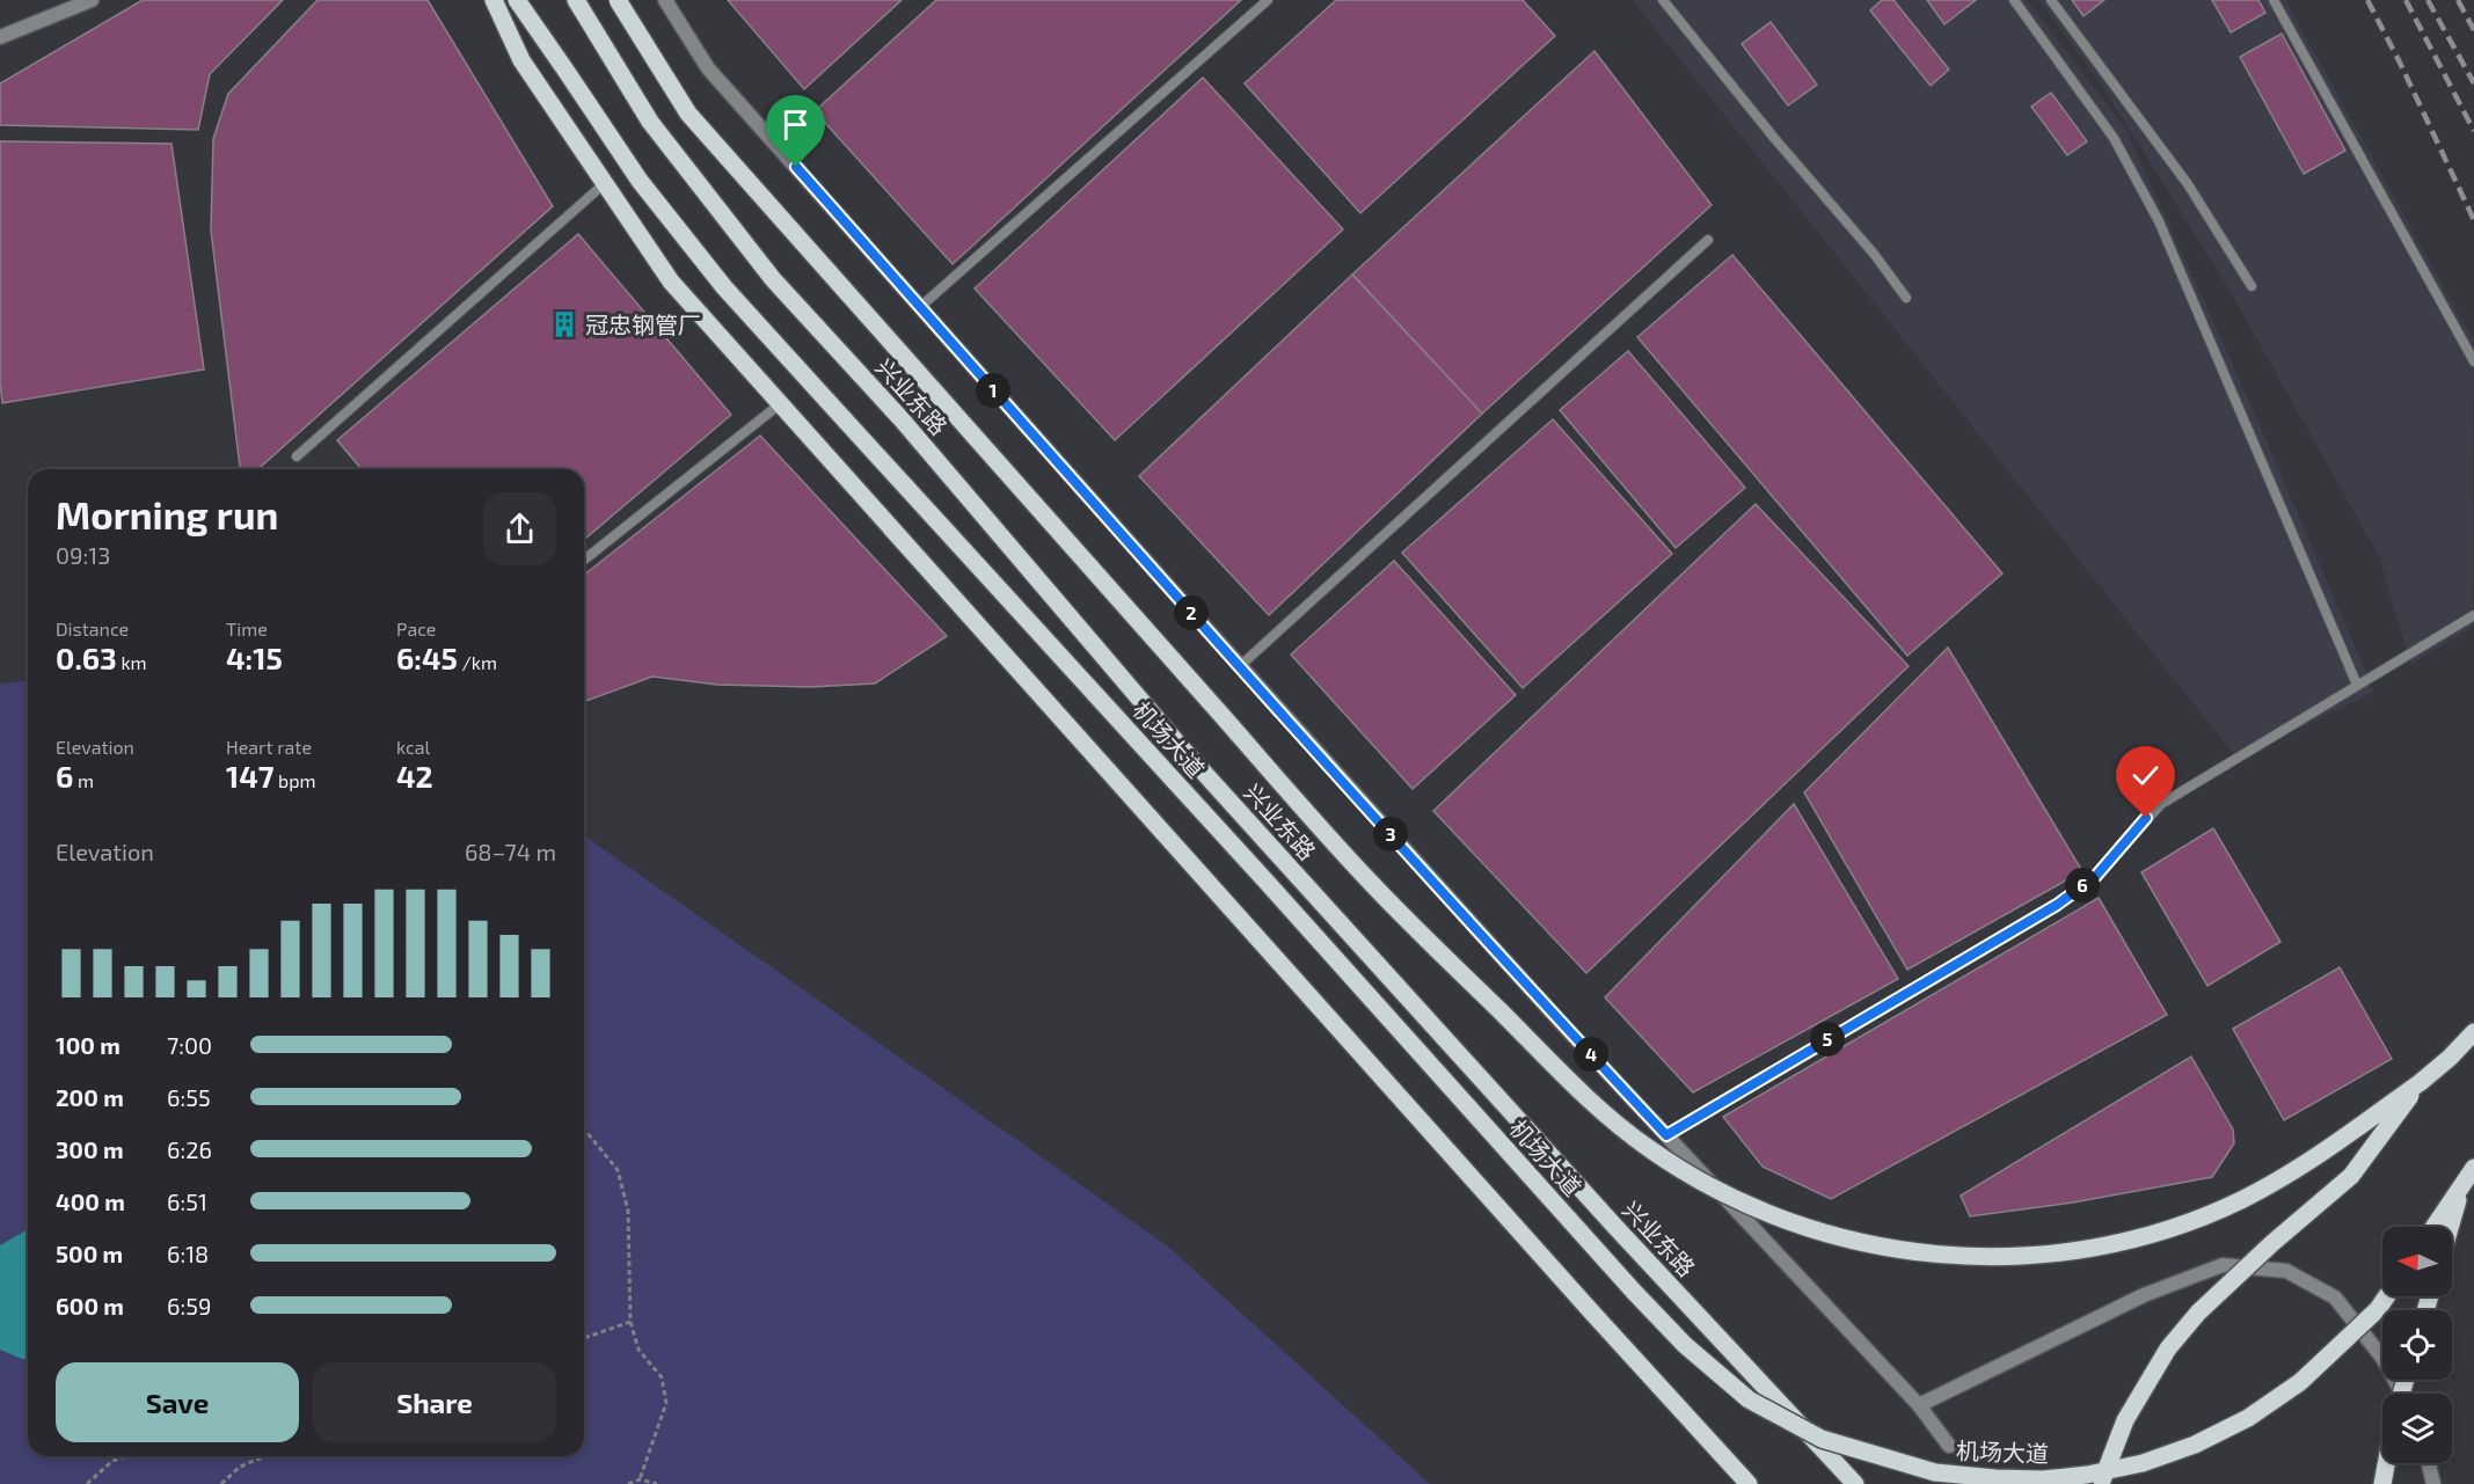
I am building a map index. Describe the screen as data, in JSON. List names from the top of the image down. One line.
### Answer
{"streets":{"main road":["兴业东路","机场大道"]},"places":{"building":["冠忠钢管厂"]},"north":"left","page":{"pins":["1","2","3","6","5","4"],"heading":["Morning run","09:13"],"stats":[["Distance","0.63 km"],["Time","4:15"],["Pace","6:45 /km"],["Elevation","6 m"],["Heart rate","147 bpm"],["kcal","42"]],"chart":["Elevation","68–74 m"],"list":[{"name":"100 m","note":"7:00"},{"name":"200 m","note":"6:55"},{"name":"300 m","note":"6:26"},{"name":"400 m","note":"6:51"},{"name":"500 m","note":"6:18"},{"name":"600 m","note":"6:59"}],"buttons":["Save","Share"]}}
